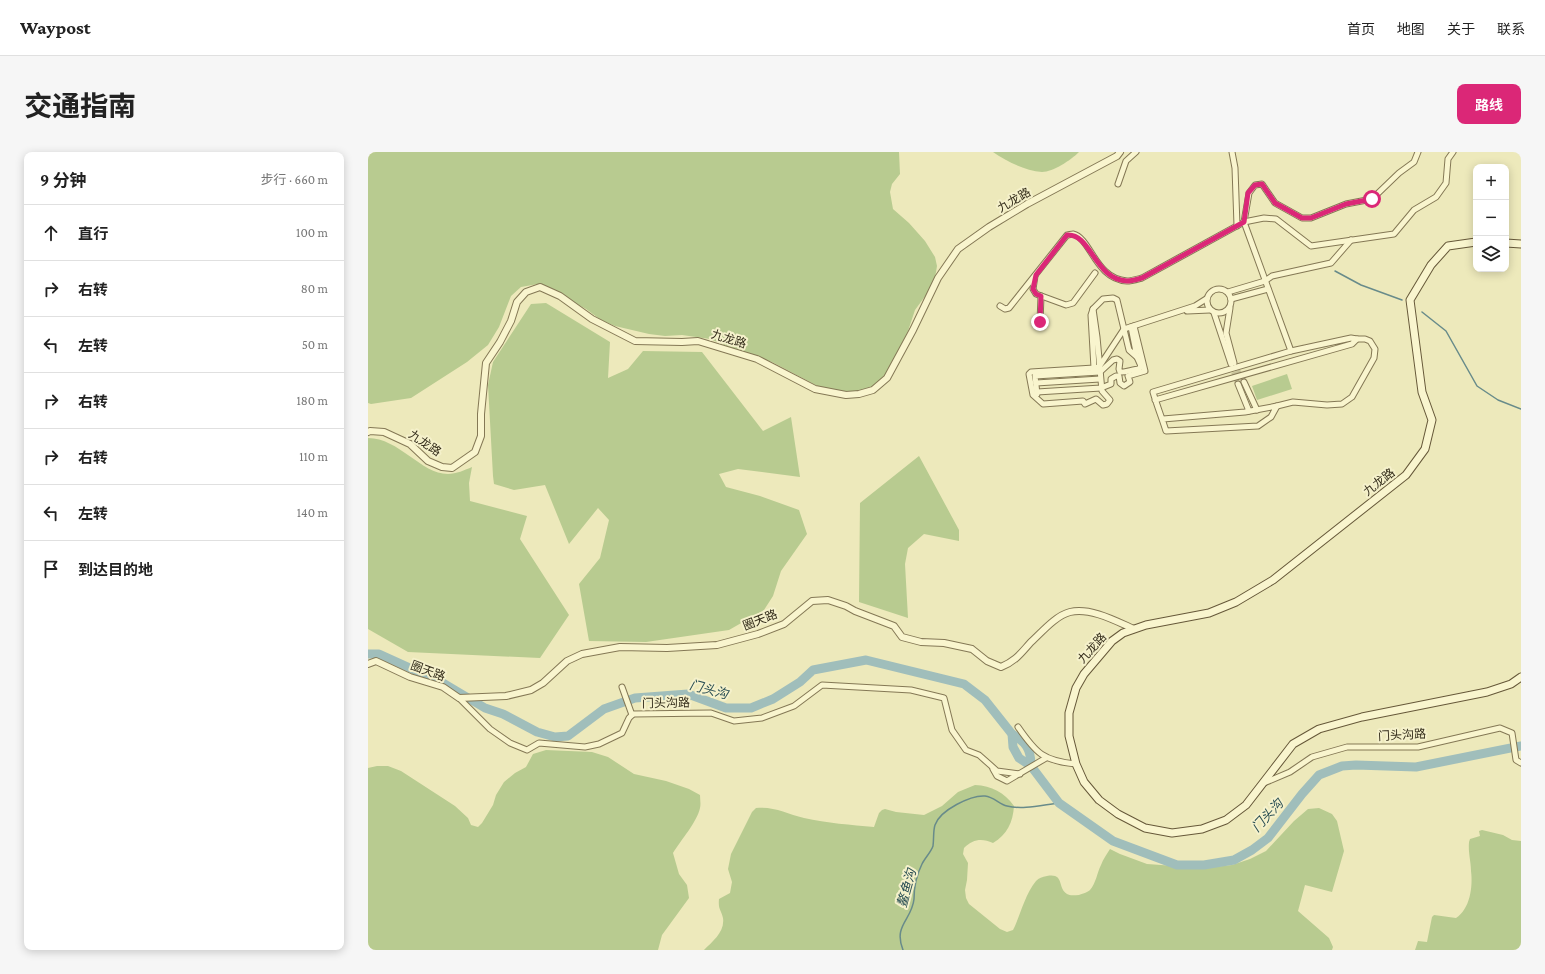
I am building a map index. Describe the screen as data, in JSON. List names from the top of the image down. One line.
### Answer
{"streets":{"main road":["九龙路"],"street":["圈天路","门头沟路"]},"crossings":[["九龙路","圈天路"],["九龙路","门头沟路"],["圈天路","门头沟路"]],"water":["门头沟","鳌鱼沟"],"page":{"header":"Waypost","nav":["首页","地图","关于","联系"],"title":"交通指南","buttons":"路线","heading":["9 分钟","步行 · 660 m"],"map_buttons":["+","−"],"list":[["直行","100 m"],["右转","80 m"],["左转","50 m"],["右转","180 m"],["右转","110 m"],["左转","140 m"],"到达目的地"]}}
